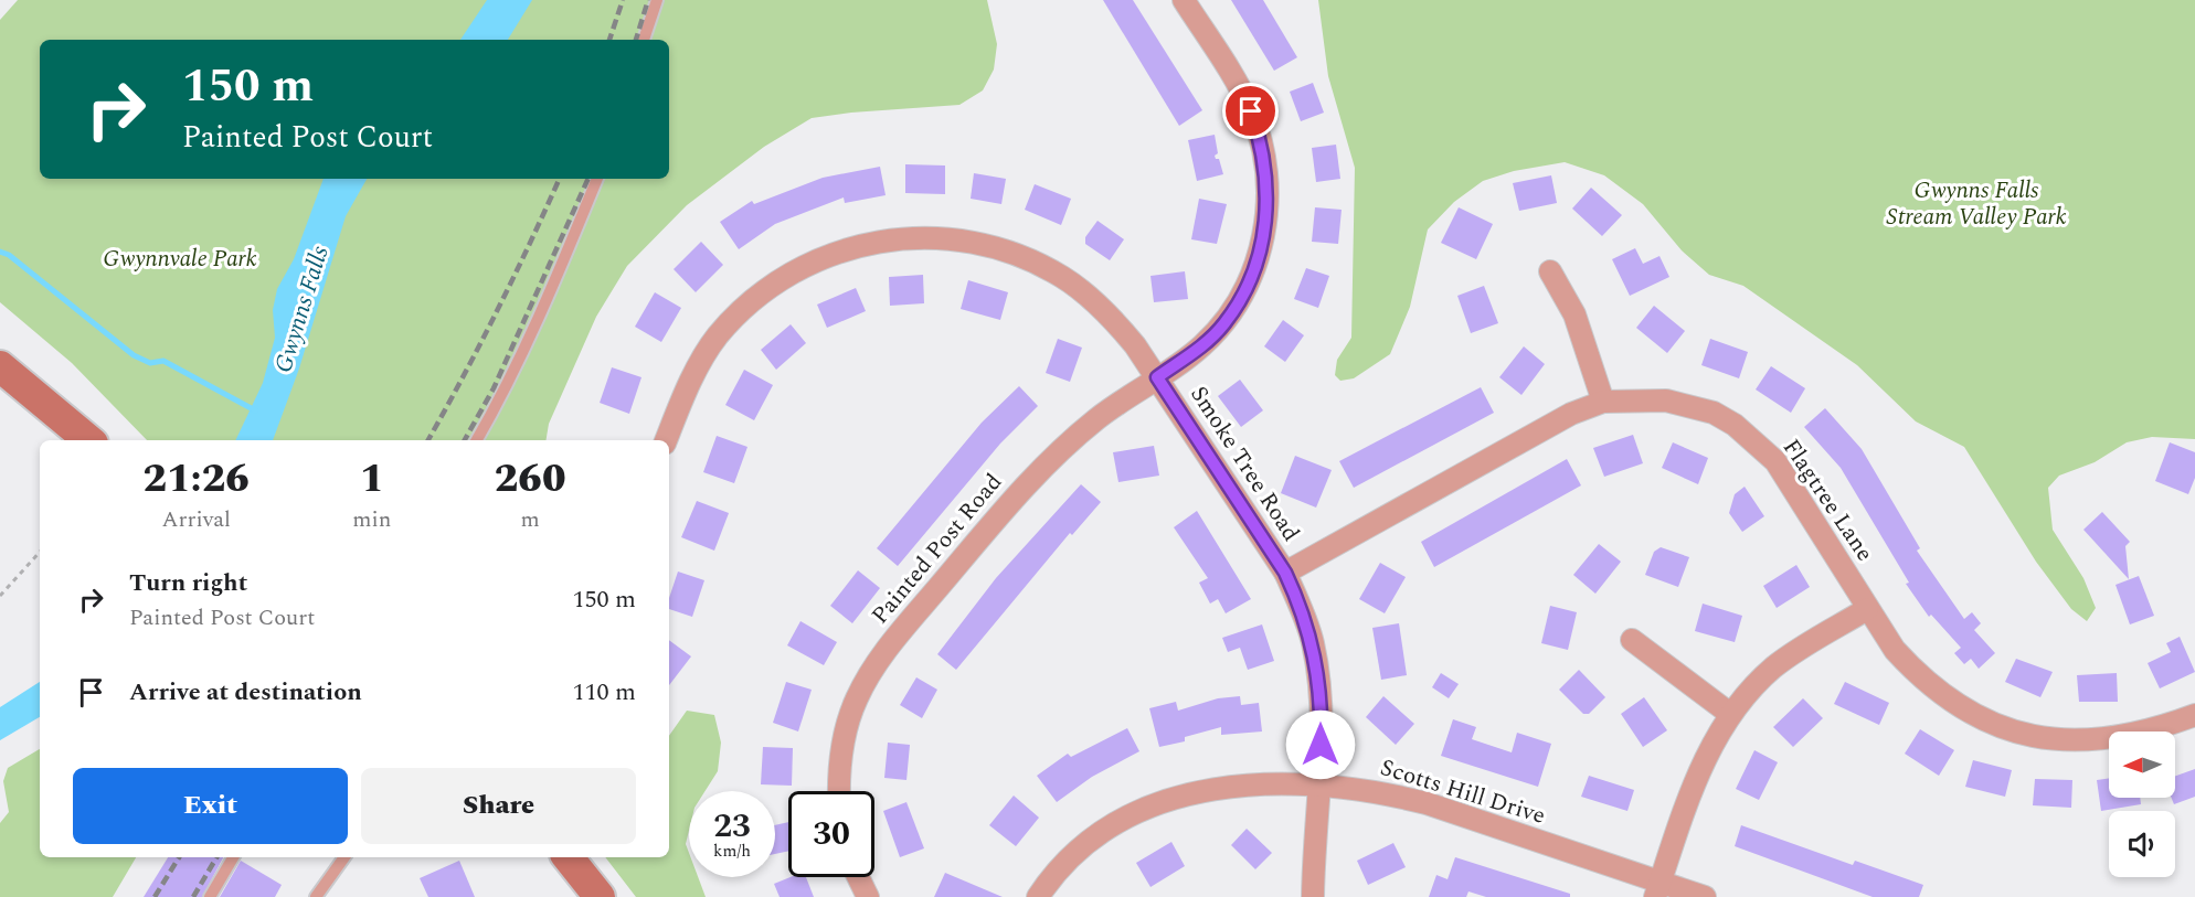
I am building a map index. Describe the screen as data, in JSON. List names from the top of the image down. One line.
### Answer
{"streets":{"street":["Smoke Tree Road","Flagtree Lane","Painted Post Road","Scotts Hill Drive"]},"crossings":[["Smoke Tree Road","Flagtree Lane"],["Smoke Tree Road","Painted Post Road"],["Smoke Tree Road","Scotts Hill Drive"]],"water":["Gwynns Falls"],"parks":["Gwynns Falls Stream Valley Park","Gwynnvale Park"],"north":"left","page":{"turn":["150 m","Painted Post Court"],"eta":["21:26","Arrival","1","min","260","m"],"list":[{"name":"Turn right","note":"Painted Post Court","value":"150 m"},{"name":"Arrive at destination","value":"110 m"}],"buttons":["Exit","Share"],"speed":"23 km/h","limit":"30"}}
